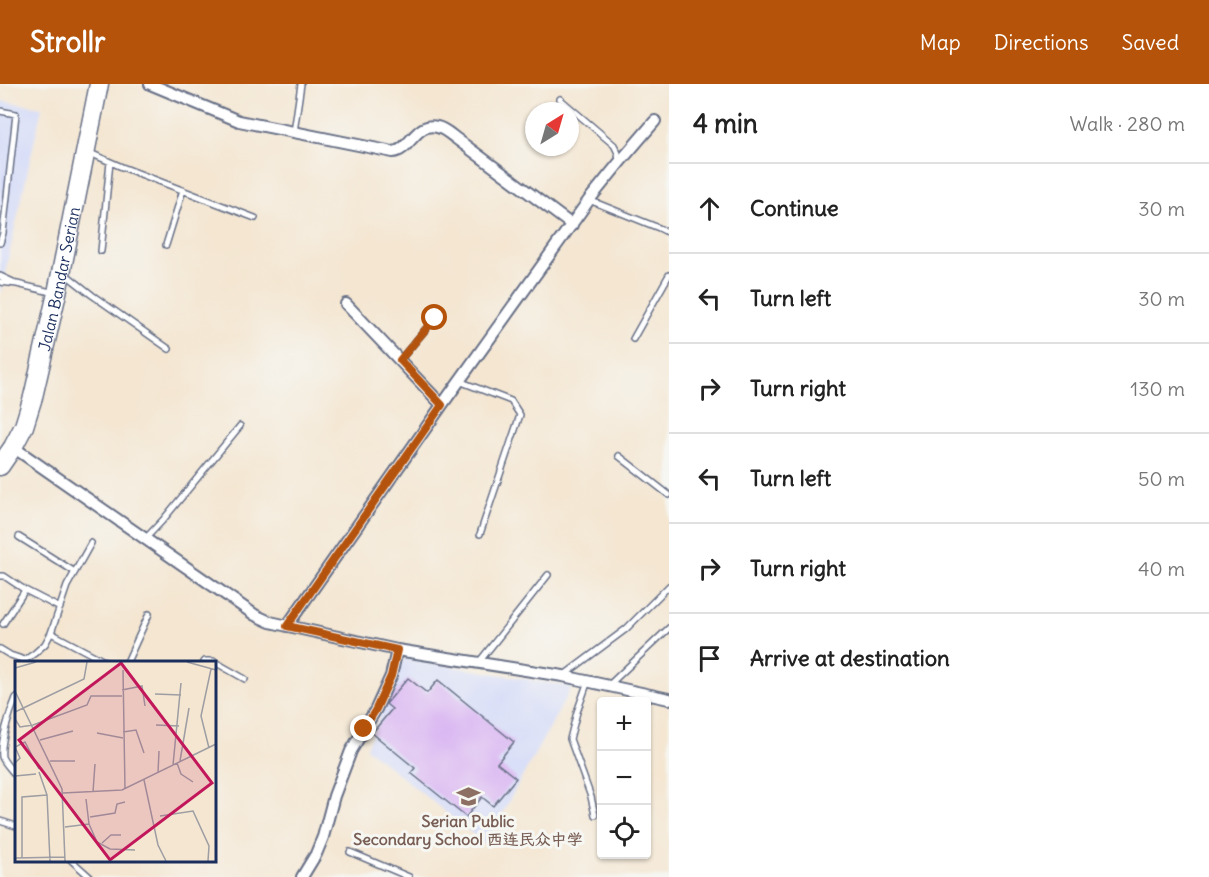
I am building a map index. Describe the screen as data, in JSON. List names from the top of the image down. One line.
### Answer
{"streets":{"main road":["Jalan Bandar Serian"]},"places":{"school or university":["Serian Public Secondary School 西连民众中学"]},"north":"top right","page":{"header":"Strollr","nav":["Map","Directions","Saved"],"heading":["4 min","Walk · 280 m"],"list":[["Continue","30 m"],["Turn left","30 m"],["Turn right","130 m"],["Turn left","50 m"],["Turn right","40 m"],"Arrive at destination"],"map_buttons":["+","−"]}}
